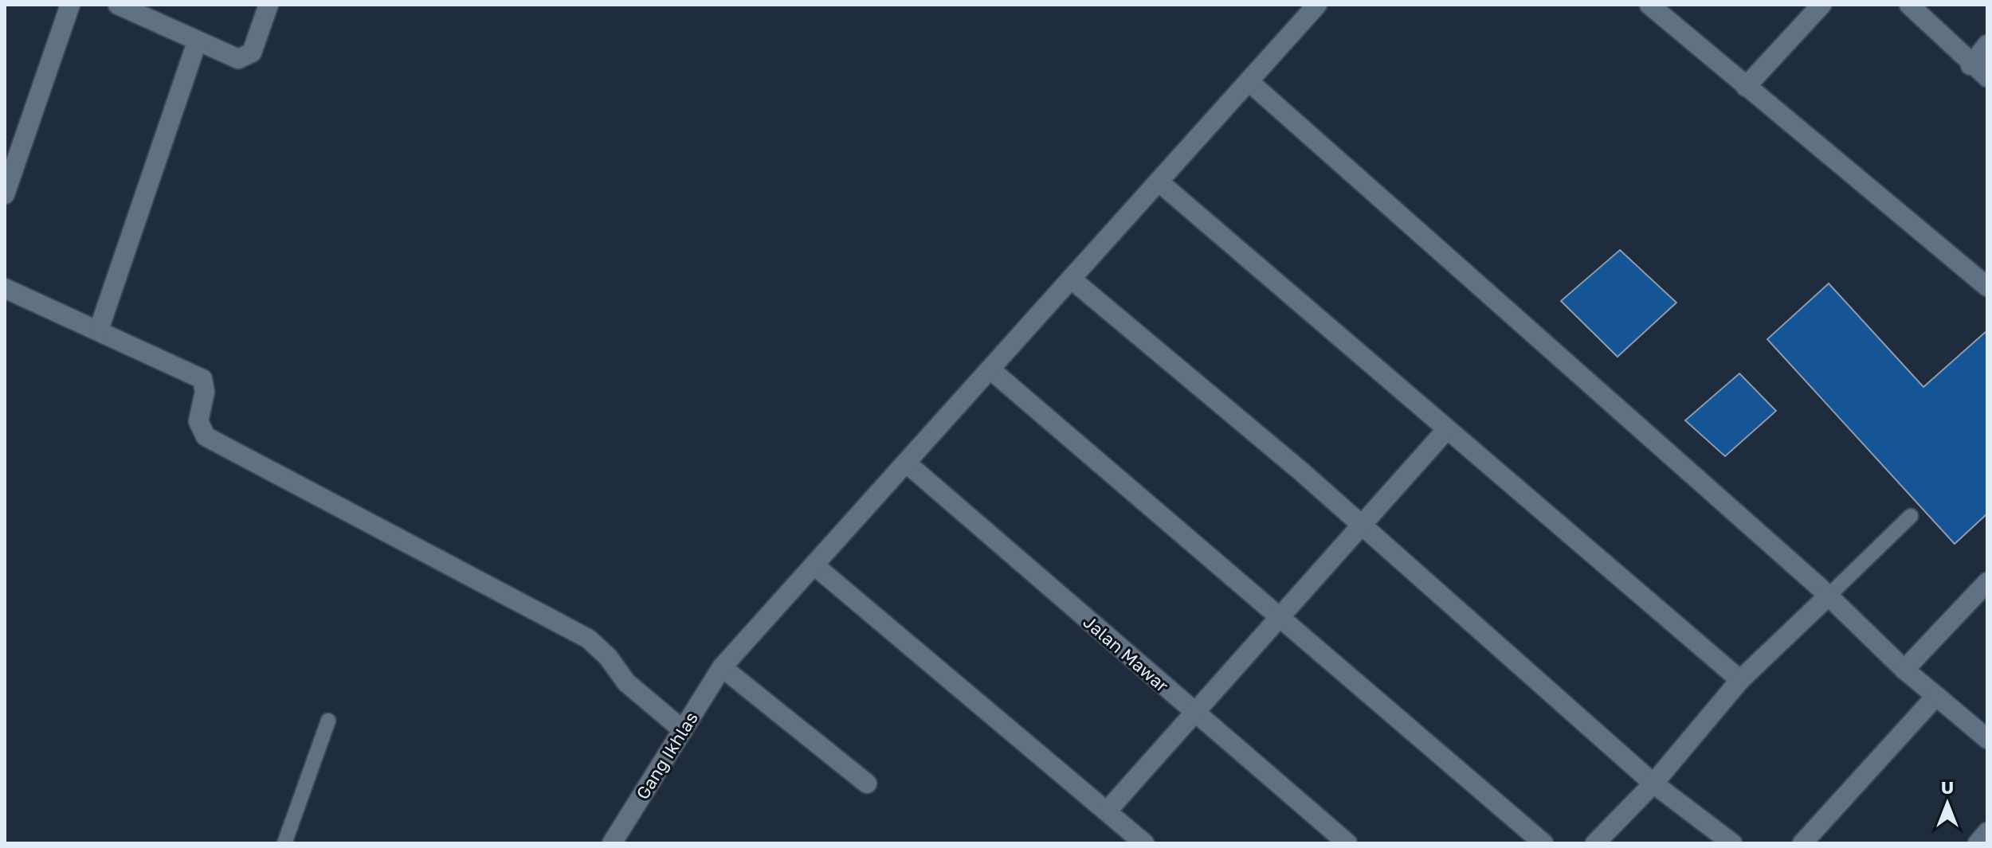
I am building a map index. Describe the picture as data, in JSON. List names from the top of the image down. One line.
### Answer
{"streets":{"street":["Jalan Mawar","Gang Ikhlas"]},"crossings":[["Jalan Mawar","Gang Ikhlas"]],"north":"top"}
